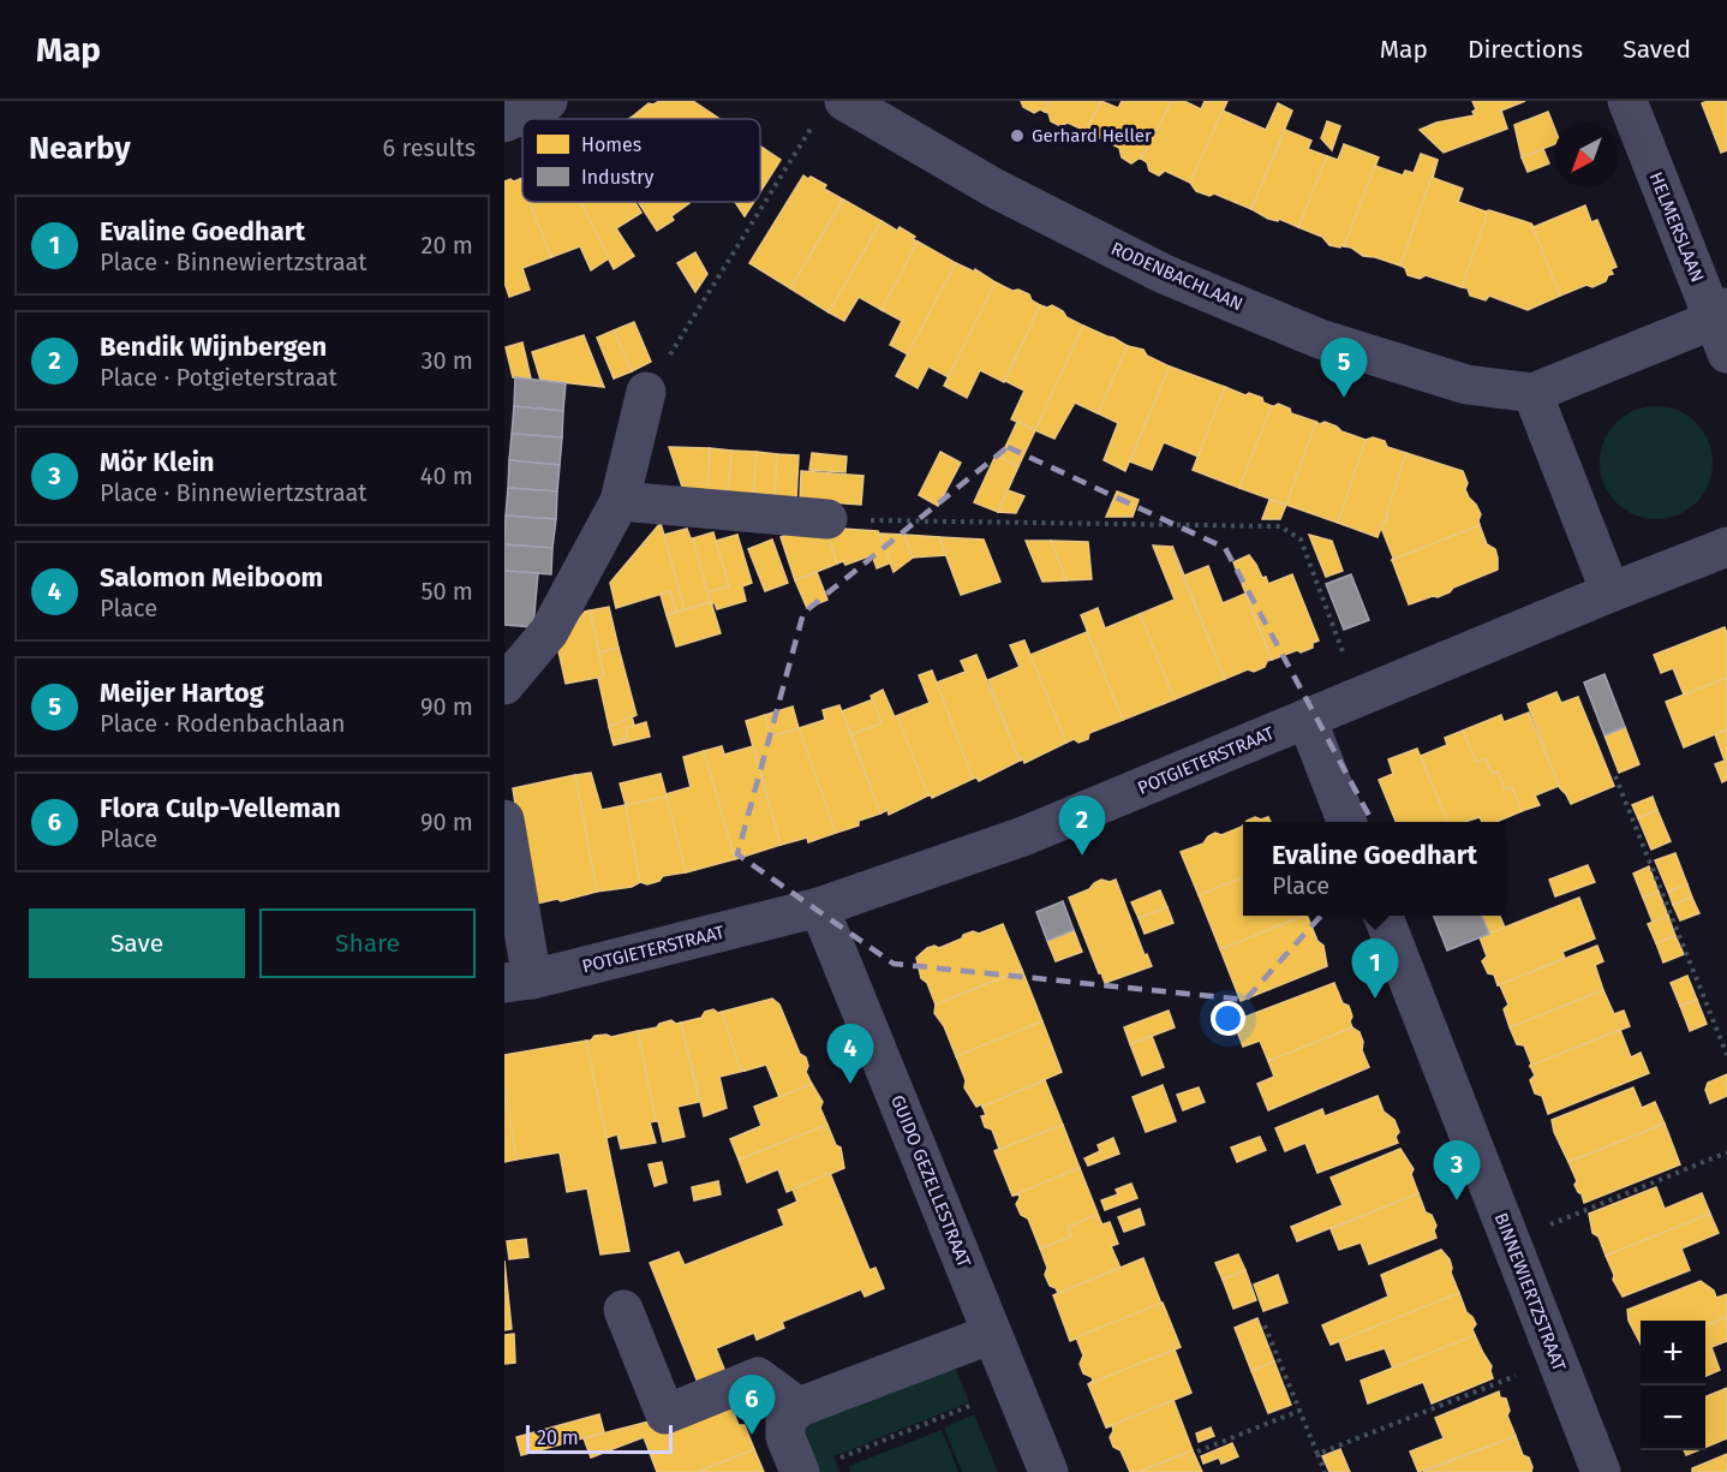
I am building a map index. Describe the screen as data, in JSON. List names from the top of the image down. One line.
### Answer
{"streets":{"street":["HELMERSLAAN","RODENBACHLAAN","POTGIETERSTRAAT","GUIDO GEZELLESTRAAT","BINNEWIERTZSTRAAT"]},"crossings":[["HELMERSLAAN","RODENBACHLAAN"],["POTGIETERSTRAAT","GUIDO GEZELLESTRAAT"]],"places":["Gerhard Heller"],"legend":["Homes","Industry"],"scale_bar":"20 m","north":"bottom left","page":{"header":"Map","nav":["Map","Directions","Saved"],"heading":["Nearby","6 results"],"list":[{"mark":"1","name":"Evaline Goedhart","note":"Place · Binnewiertzstraat","value":"20 m"},{"mark":"2","name":"Bendik Wijnbergen","note":"Place · Potgieterstraat","value":"30 m"},{"mark":"3","name":"Mör Klein","note":"Place · Binnewiertzstraat","value":"40 m"},{"mark":"4","name":"Salomon Meiboom","note":"Place","value":"50 m"},{"mark":"5","name":"Meijer Hartog","note":"Place · Rodenbachlaan","value":"90 m"},{"mark":"6","name":"Flora Culp-Velleman","note":"Place","value":"90 m"}],"pins":["5","2","1","4","3","6"],"popup":["Evaline Goedhart","Place"],"buttons":["Save","Share"],"map_buttons":["+","−"],"scale":"20 m"}}
